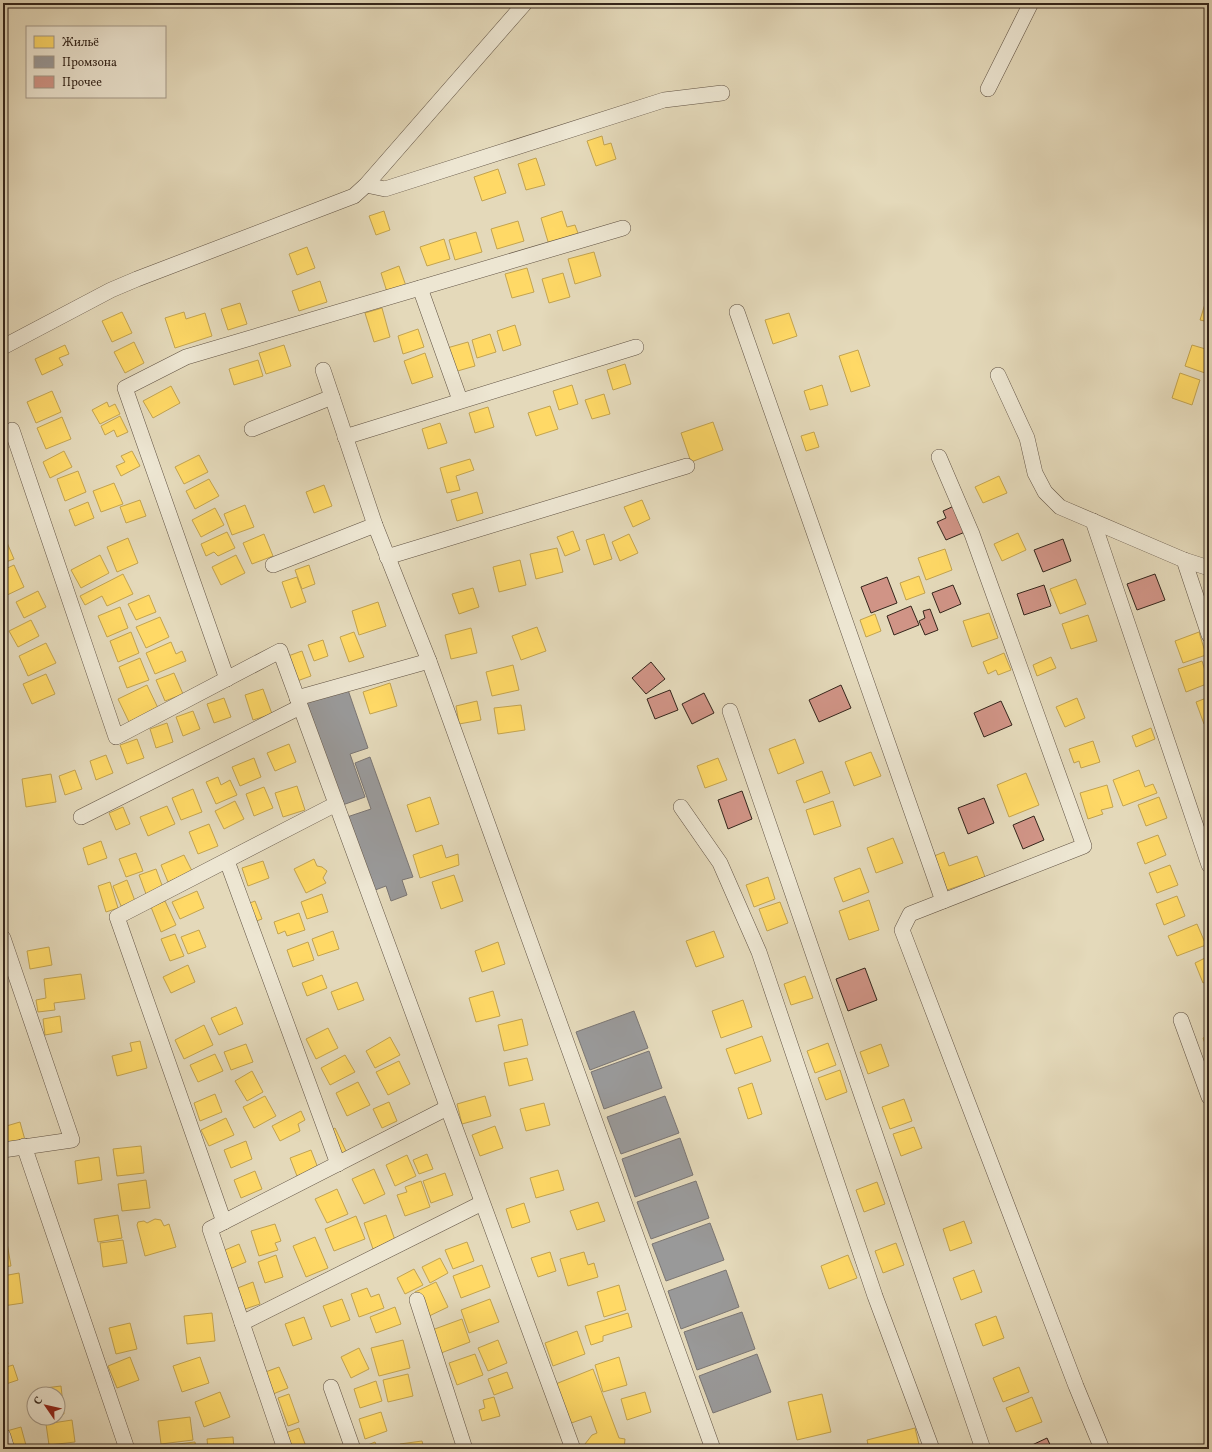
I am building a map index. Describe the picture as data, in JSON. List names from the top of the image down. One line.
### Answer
{"legend":["Жильё","Промзона","Прочее"],"north":"top left"}
